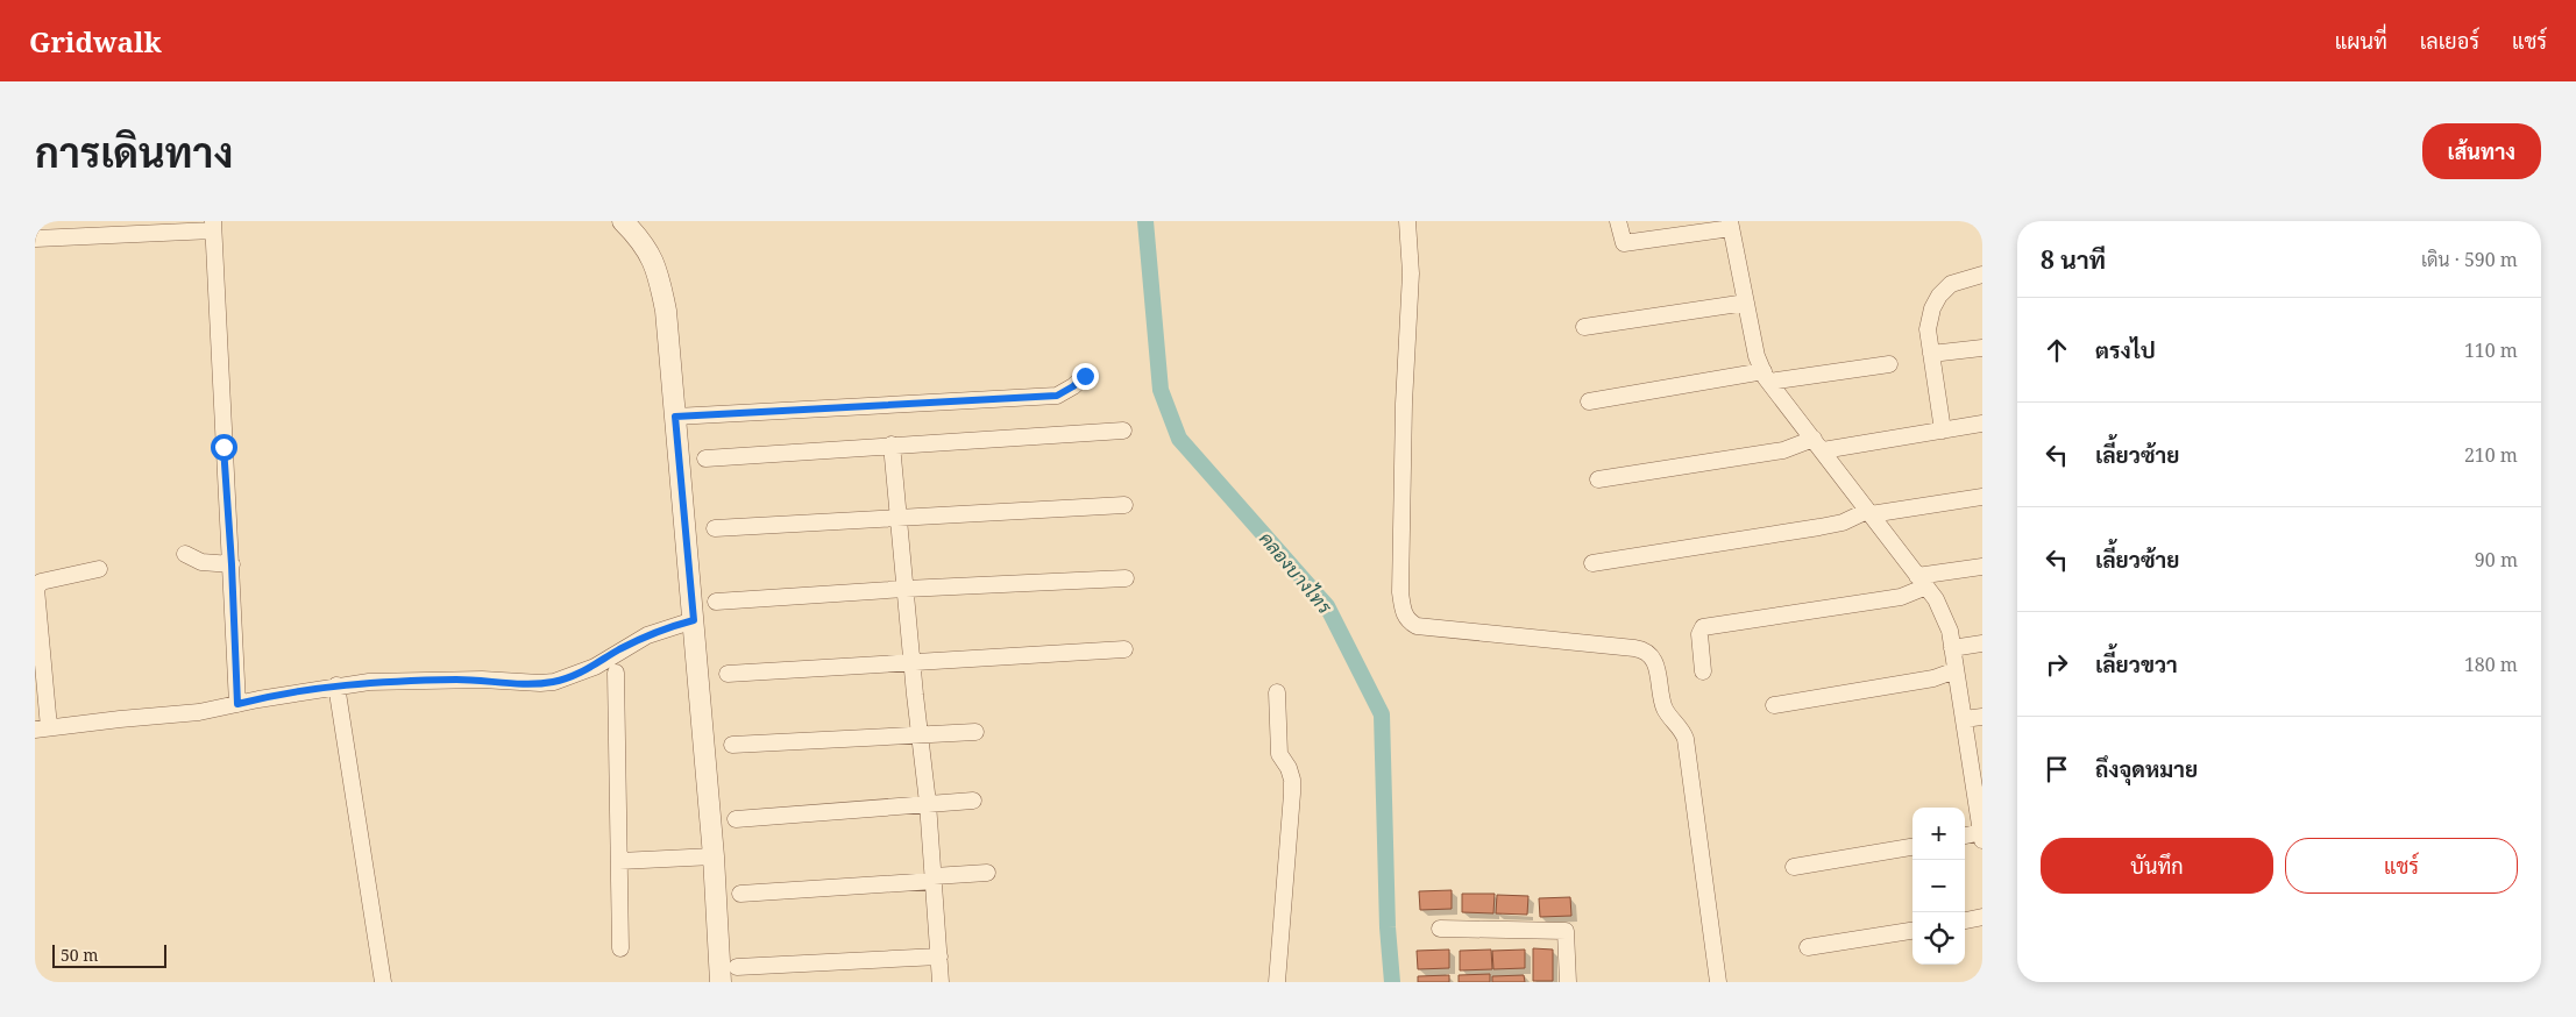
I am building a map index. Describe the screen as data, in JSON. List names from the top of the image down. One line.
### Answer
{"water":["คลองบางไทร"],"scale_bar":"50 m","page":{"header":"Gridwalk","nav":["แผนที่","เลเยอร์","แชร์"],"buttons":["เส้นทาง",["บันทึก","แชร์"]],"title":"การเดินทาง","heading":["8 นาที","เดิน · 590 m"],"list":[["ตรงไป","110 m"],["เลี้ยวซ้าย","210 m"],["เลี้ยวซ้าย","90 m"],["เลี้ยวขวา","180 m"],"ถึงจุดหมาย"],"map_buttons":["+","−"],"scale":"50 m"}}
